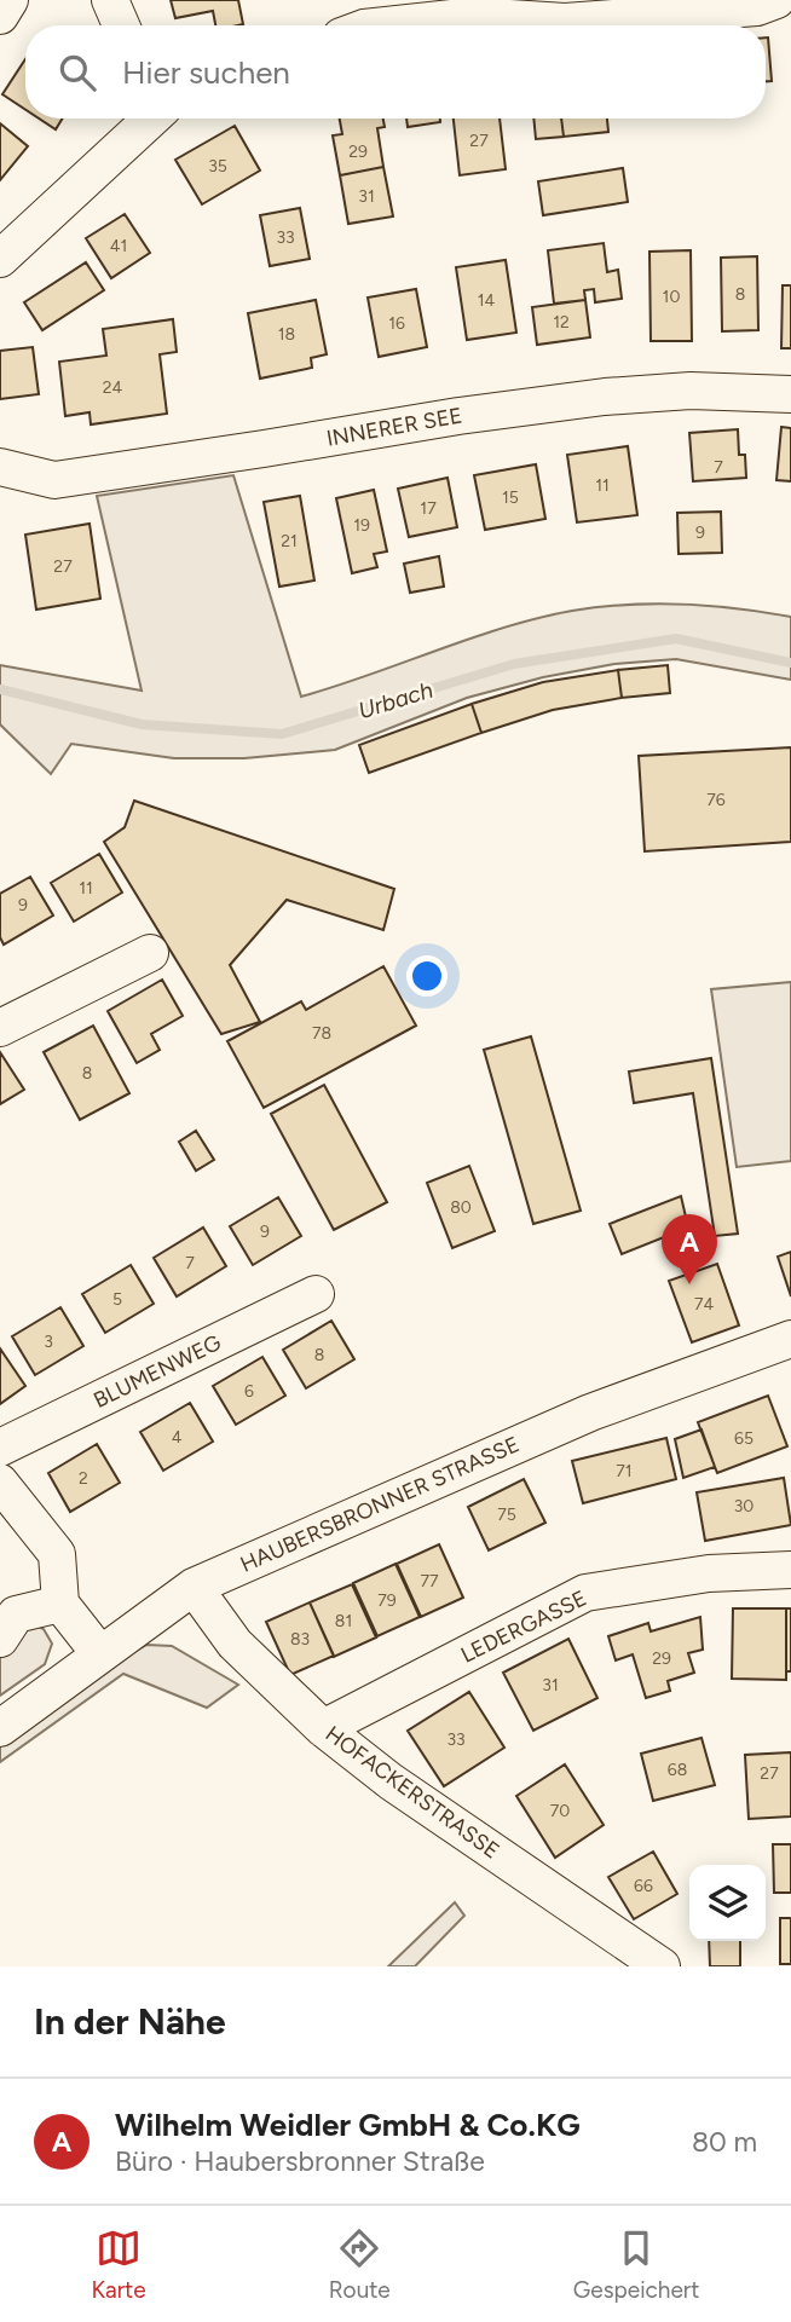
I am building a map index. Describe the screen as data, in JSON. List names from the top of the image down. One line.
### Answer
{"streets":{"street":["INNERER SEE","BLUMENWEG","HAUBERSBRONNER STRASSE","LEDERGASSE","HOFACKERSTRASSE"]},"crossings":[["HAUBERSBRONNER STRASSE","HOFACKERSTRASSE"],["LEDERGASSE","HOFACKERSTRASSE"]],"water":["Urbach"],"house_numbers":["27","29","35","31","33","41","8","10","14","12","16","18","24","7","11","15","17","19","9","21","27","76","11","9","78","8","80","9","7","5","74","3","8","6","4","65","71","2","30","75","77","79","81","83","29","31","33","68","27","70","66"],"page":{"search":"Hier suchen","pins":"A","heading":"In der Nähe","list":[{"mark":"A","name":"Wilhelm Weidler GmbH & Co.KG","note":"Büro · Haubersbronner Straße","value":"80 m"}],"nav":["Karte","Route","Gespeichert"]}}
